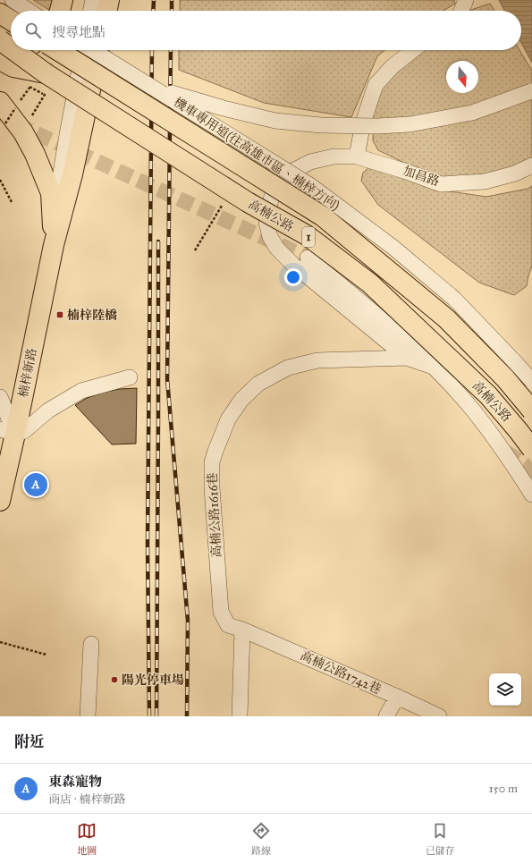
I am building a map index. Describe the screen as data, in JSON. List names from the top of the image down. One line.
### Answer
{"streets":{"main road":["高楠公路","1","楠梓新路"],"street":["機車專用道(往高雄市區、楠梓方向)","加昌路","高楠公路1616巷","高楠公路1742巷"]},"crossings":[["加昌路","高楠公路1616巷"],["高楠公路","1"],["高楠公路1616巷","高楠公路1742巷"]],"places":{"transit":["楠梓陸橋"],"other":["陽光停車場"]},"north":"bottom","page":{"search":"搜尋地點","pins":"A","heading":"附近","list":[{"mark":"A","name":"東森寵物","note":"商店 · 楠梓新路","value":"150 m"}],"nav":["地圖","路線","已儲存"]}}
